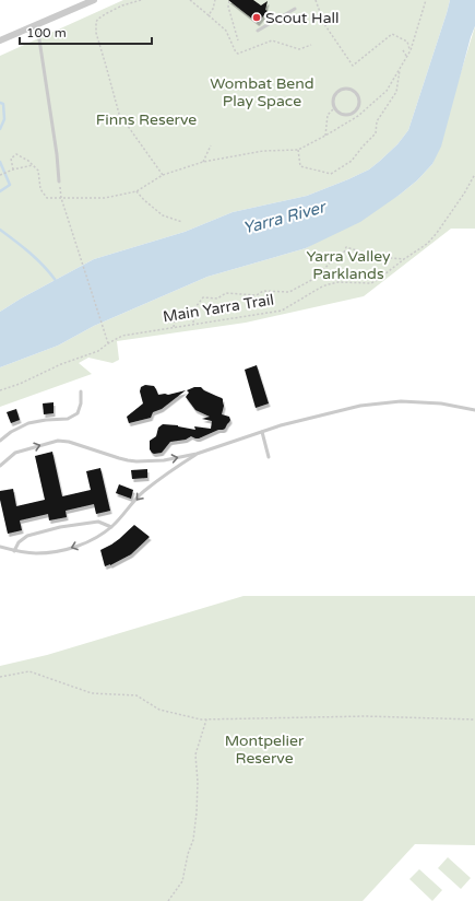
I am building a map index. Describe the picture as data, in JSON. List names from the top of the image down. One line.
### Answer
{"streets":{"path":["Main Yarra Trail"]},"water":["Yarra River"],"parks":["Wombat Bend Play Space","Finns Reserve","Yarra Valley Parklands","Montpelier Reserve"],"places":["Scout Hall"],"scale_bar":"100 m"}
